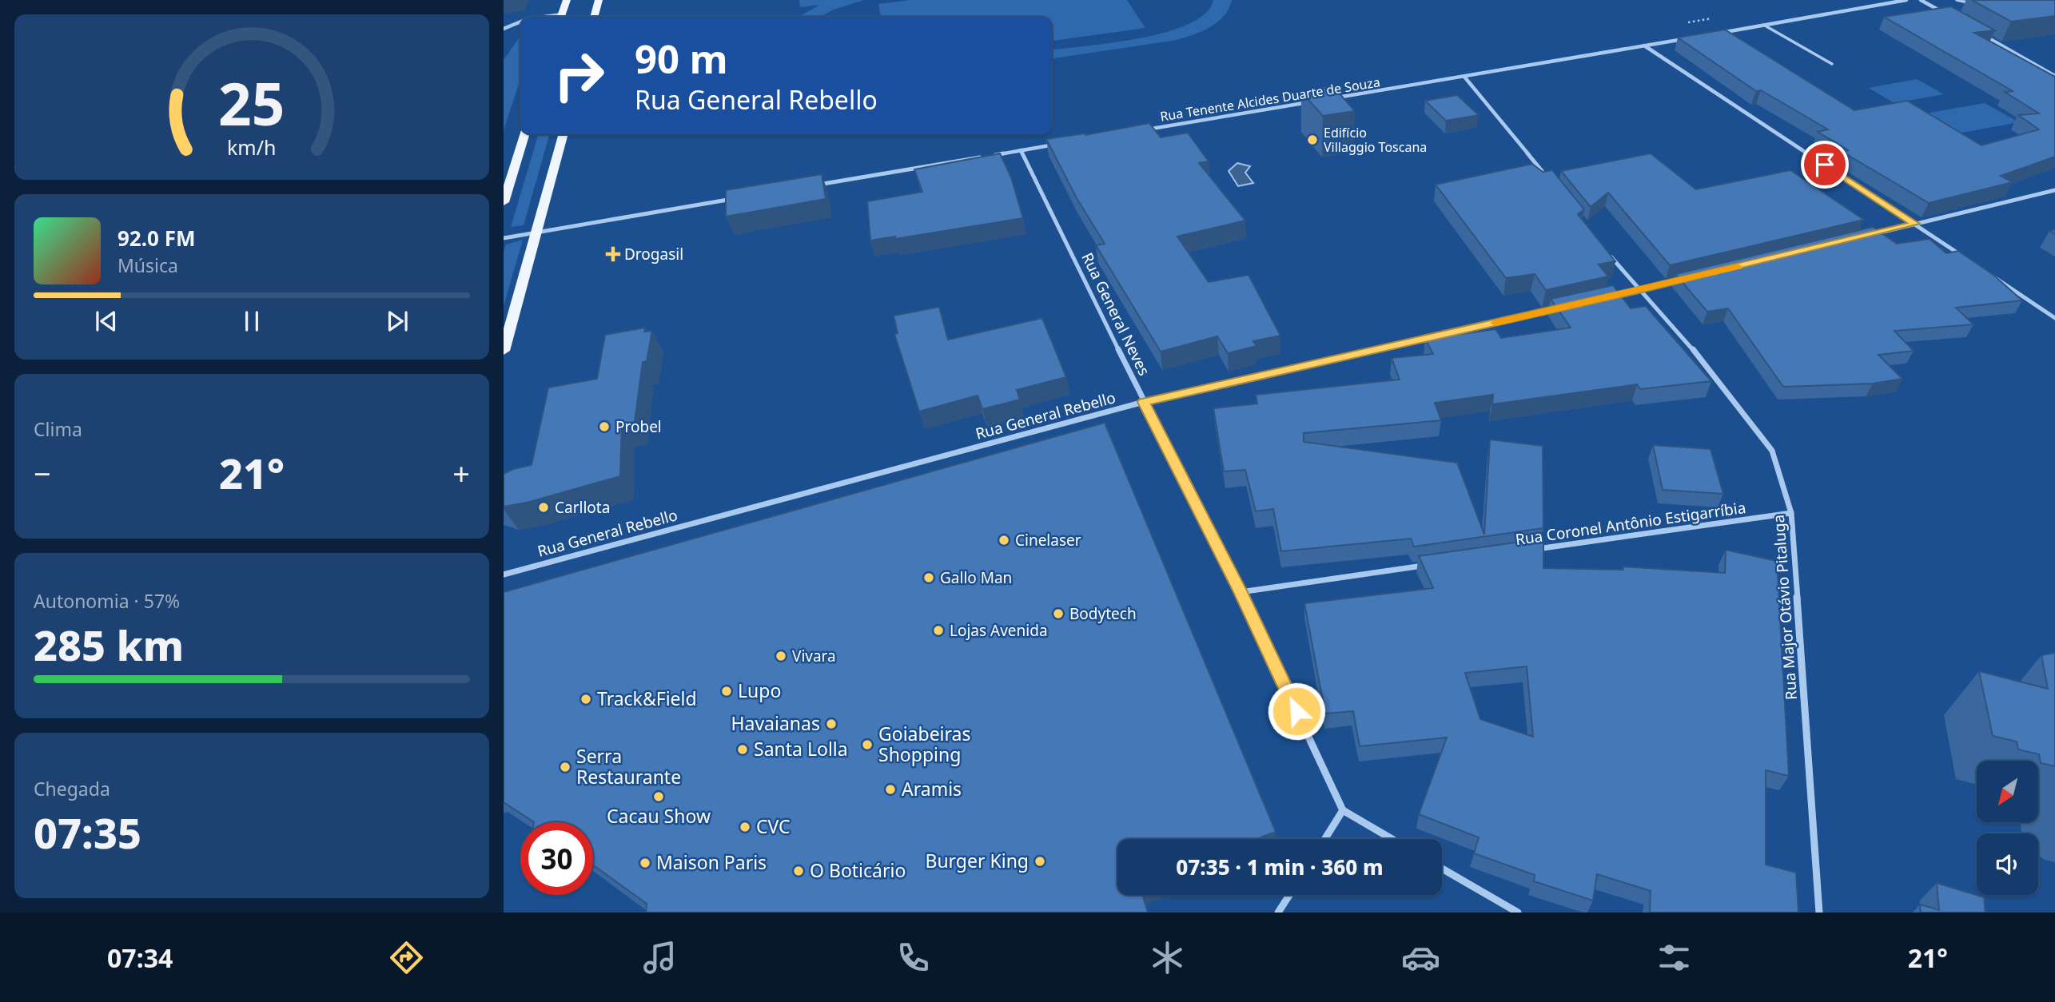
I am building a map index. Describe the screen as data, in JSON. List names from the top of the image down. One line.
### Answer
{"streets":{"street":["Rua Tenente Alcides Duarte de Souza","Rua General Neves","Rua General Rebello","Rua Coronel Antônio Estigarríbia","Rua Major Otávio Pitaluga"]},"crossings":[["Rua General Neves","Rua General Rebello"],["Rua Coronel Antônio Estigarríbia","Rua Major Otávio Pitaluga"]],"places":{"other":["Edifício Villaggio Toscana","Probel","Carllota","Cinelaser","Gallo Man","Bodytech","Lojas Avenida","Vivara","Lupo","Track&Field","Havaianas","Goiabeiras Shopping","Santa Lolla","Serra Restaurante","Aramis","Cacau Show","CVC","Burger King","Maison Paris","O Boticário"],"health":["Drogasil"]},"north":"bottom left","page":{"turn":["90 m","Rua General Rebello"],"song":["92.0 FM","Música"],"tile":["Clima",["Autonomia · 57%","285 km"],["Chegada","07:35"]],"heat":["−","21°","+"],"limit":"30","trip":"07:35 · 1 min · 360 m","tabs":["07:34","21°"],"gauge":["25","km/h"]}}
